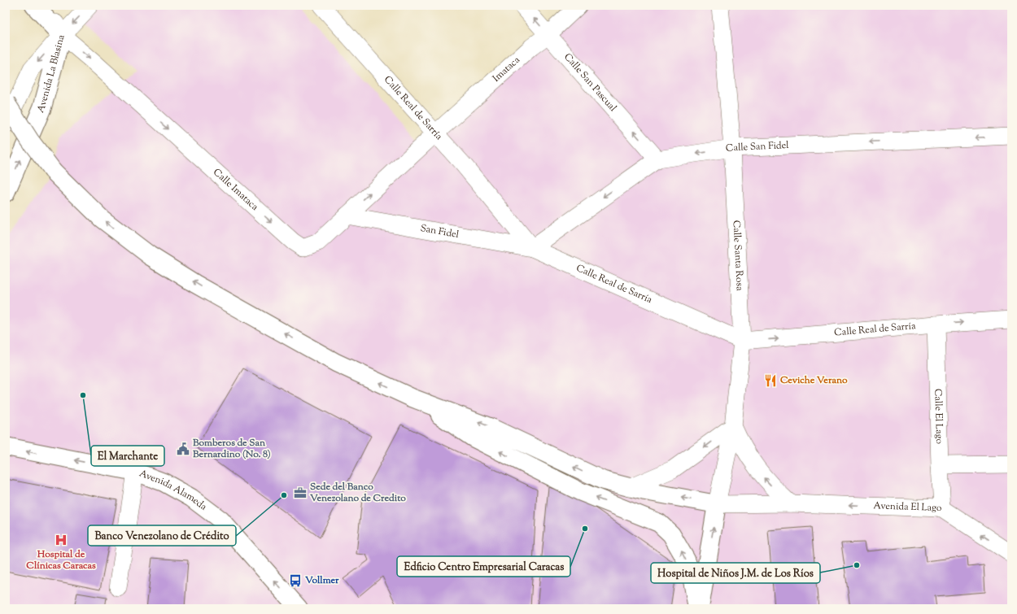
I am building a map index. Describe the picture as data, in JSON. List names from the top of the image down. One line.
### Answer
{"streets":{"main road":["Avenida La Blasina","Avenida Alameda"],"street":["Imataca","Calle San Pascual","Calle Real de Sarría","Calle San Fidel","Calle Imataca","San Fidel","Calle Santa Rosa","Calle El Lago","Avenida El Lago"]},"crossings":[["Imataca","Calle San Pascual"],["Imataca","Calle Real de Sarría"],["Imataca","Calle Imataca"],["Avenida La Blasina","Calle Imataca"],["Calle San Pascual","Calle San Fidel"],["Calle Real de Sarría","Calle San Fidel"],["Calle Real de Sarría","Calle Imataca"],["Calle Real de Sarría","San Fidel"],["Calle Real de Sarría","Calle Santa Rosa"],["Calle Real de Sarría","Calle El Lago"],["Calle San Fidel","San Fidel"],["Calle San Fidel","Calle Santa Rosa"],["Calle Imataca","San Fidel"],["Calle Santa Rosa","Avenida El Lago"],["Calle El Lago","Avenida El Lago"]],"one_way":["Calle San Pascual","Calle San Fidel","Avenida Alameda","Avenida El Lago"],"places":{"restaurant":["Ceviche Verano"],"other":["El Marchante","Banco Venezolano de Crédito","Edficio Centro Empresarial Caracas","Hospital de Niños J.M. de Los Ríos"],"public building":["Bomberos de San Bernardino (No. 8)"],"office":["Sede del Banco Venezolano de Credito"],"hospital":["Hospital de Clínicas Caracas"],"bus stop":["Vollmer"]}}
